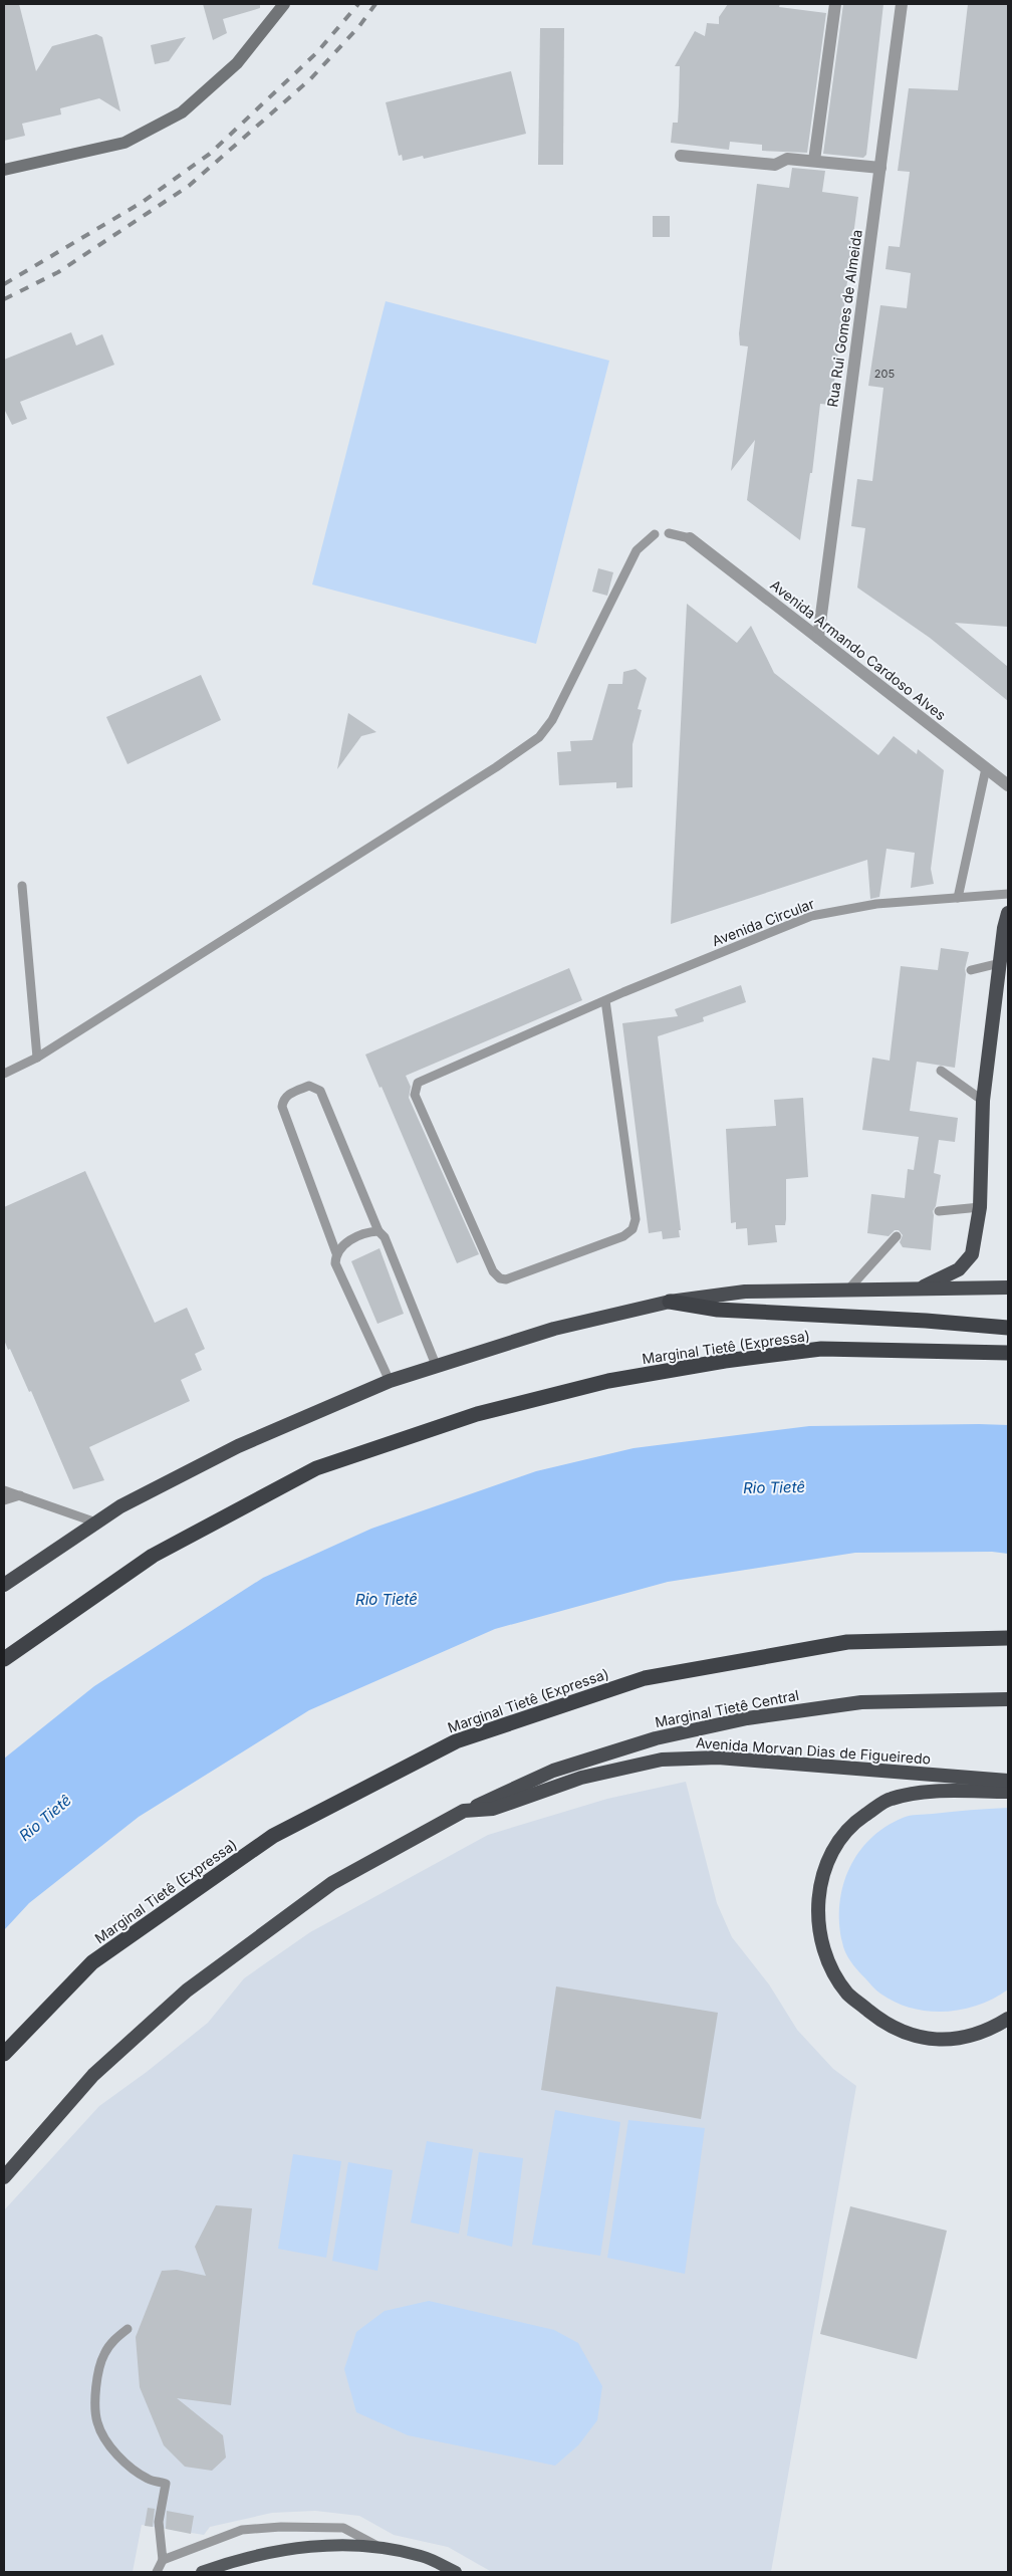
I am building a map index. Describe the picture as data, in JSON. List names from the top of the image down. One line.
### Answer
{"streets":{"highway":["Marginal Tietê (Expressa)","Marginal Tietê Central","Avenida Morvan Dias de Figueiredo"],"street":["Rua Rui Gomes de Almeida","Avenida Armando Cardoso Alves"],"lane":["Avenida Circular"]},"crossings":[["Rua Rui Gomes de Almeida","Avenida Armando Cardoso Alves"],["Marginal Tietê Central","Avenida Morvan Dias de Figueiredo"]],"water":["Rio Tietê"],"house_numbers":["205"]}
